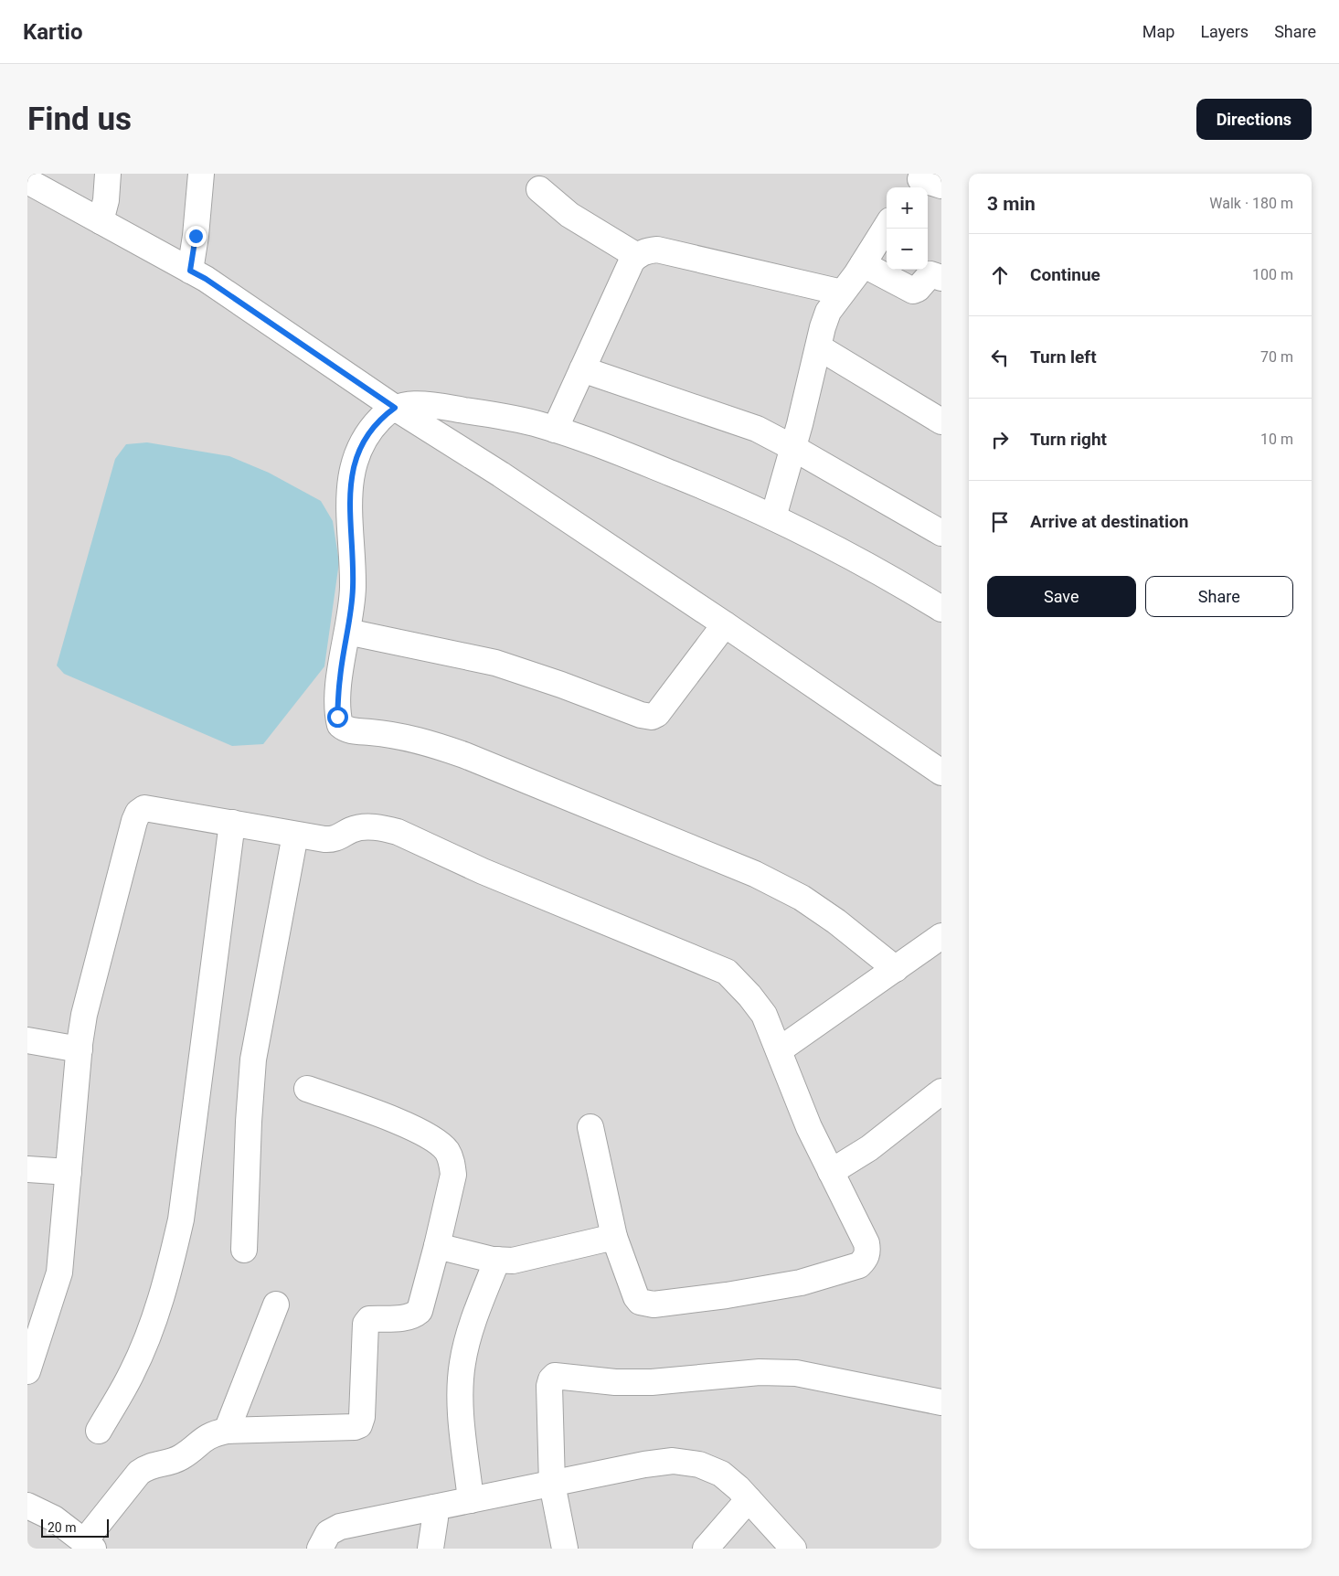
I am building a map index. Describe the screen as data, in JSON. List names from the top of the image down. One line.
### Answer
{"scale_bar":"20 m","page":{"header":"Kartio","nav":["Map","Layers","Share"],"buttons":["Directions",["Save","Share"]],"title":"Find us","heading":["3 min","Walk · 180 m"],"map_buttons":["+","−"],"list":[["Continue","100 m"],["Turn left","70 m"],["Turn right","10 m"],"Arrive at destination"],"scale":"20 m"}}
